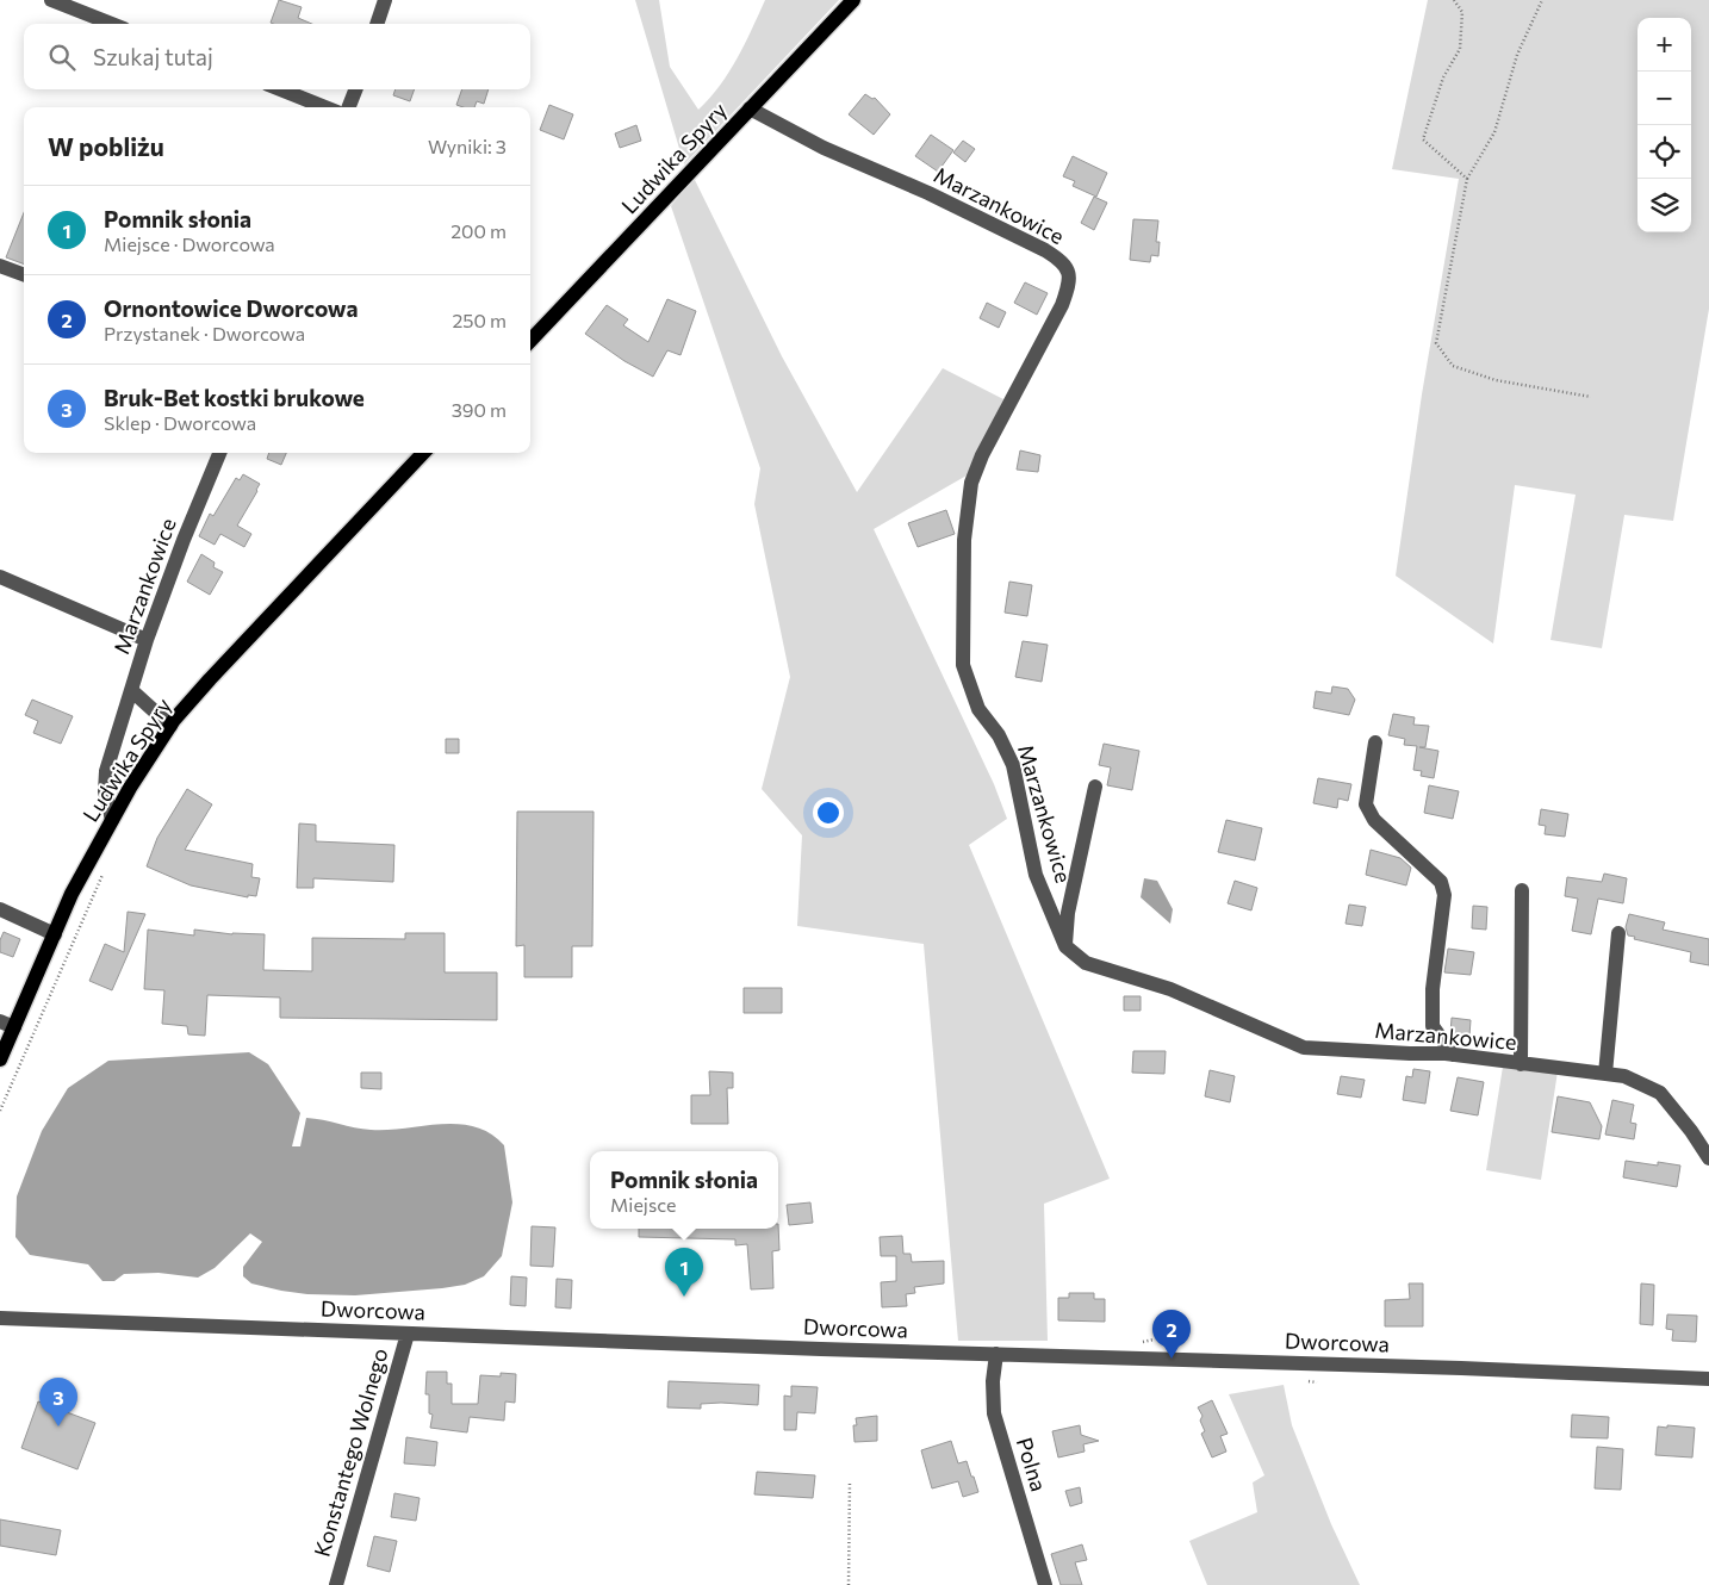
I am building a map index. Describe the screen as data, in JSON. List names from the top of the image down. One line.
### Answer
{"streets":{"main road":["Ludwika Spyry"],"street":["Marzankowice","Dworcowa","Konstantego Wolnego","Polna"]},"crossings":[["Ludwika Spyry","Marzankowice"],["Dworcowa","Konstantego Wolnego"],["Dworcowa","Polna"]],"page":{"map_buttons":["+","−"],"search":"Szukaj tutaj","heading":["W pobliżu","Wyniki: 3"],"list":[{"mark":"1","name":"Pomnik słonia","note":"Miejsce · Dworcowa","value":"200 m"},{"mark":"2","name":"Ornontowice Dworcowa","note":"Przystanek · Dworcowa","value":"250 m"},{"mark":"3","name":"Bruk-Bet kostki brukowe","note":"Sklep · Dworcowa","value":"390 m"}],"popup":["Pomnik słonia","Miejsce"],"pins":["1","2","3"]}}
